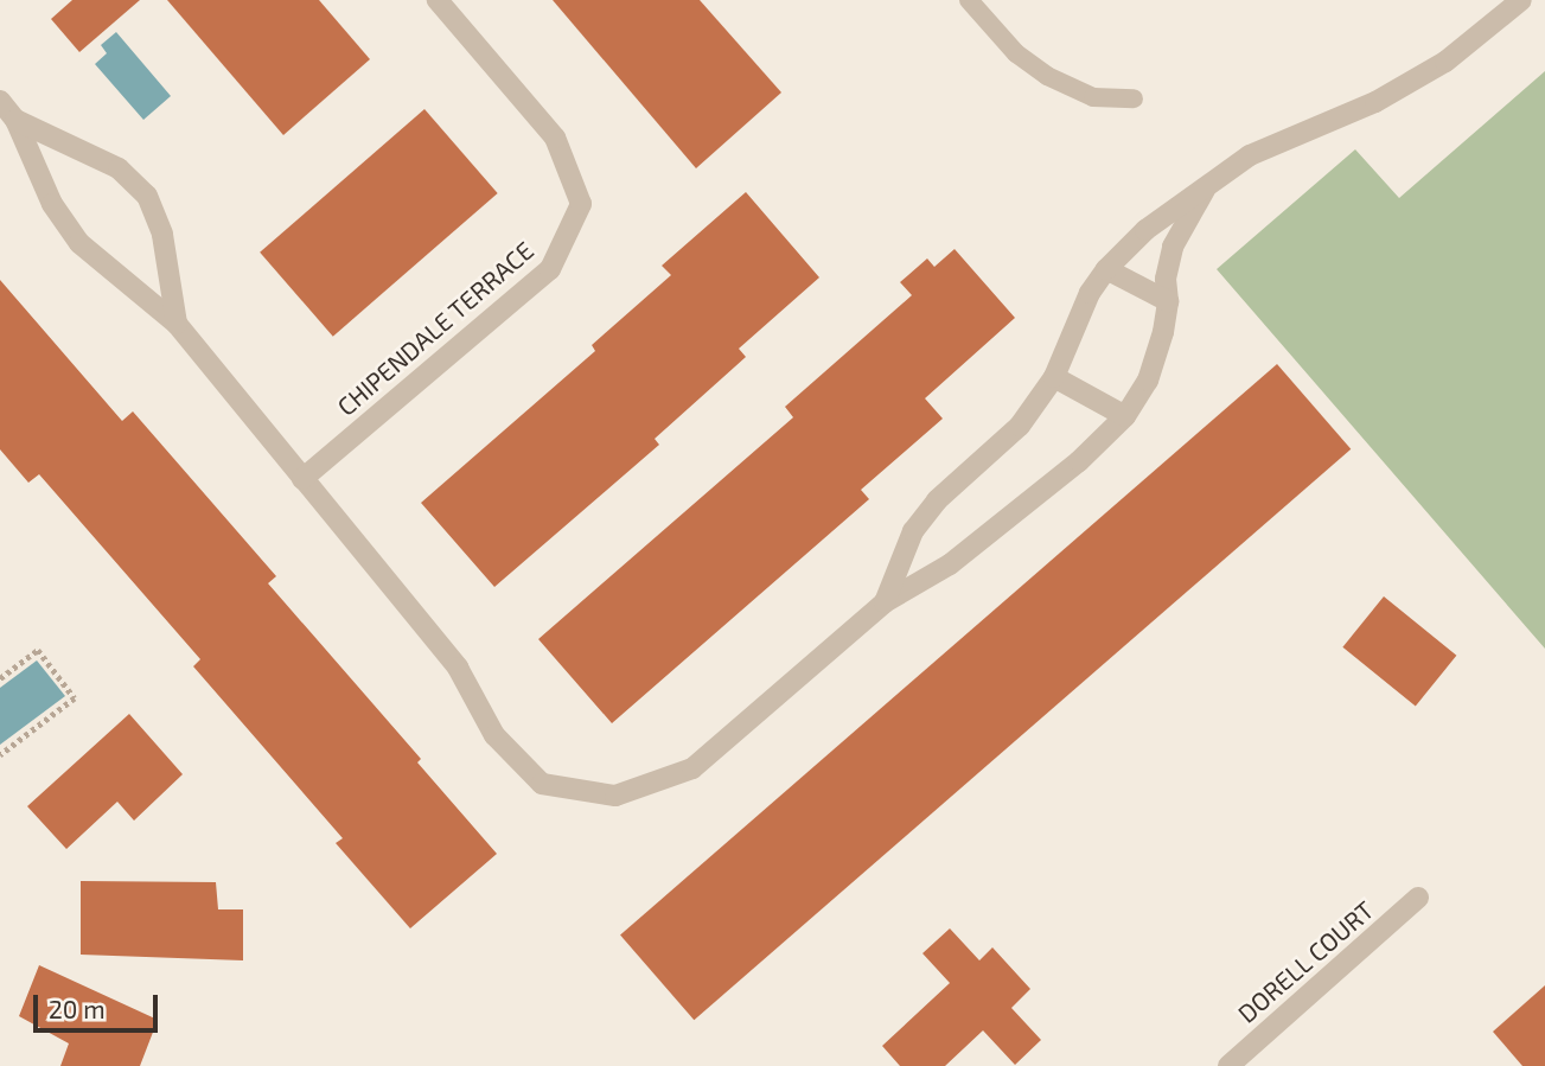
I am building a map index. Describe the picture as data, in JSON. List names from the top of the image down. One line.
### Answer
{"streets":{"street":["CHIPENDALE TERRACE","DORELL COURT"]},"scale_bar":"20 m"}
